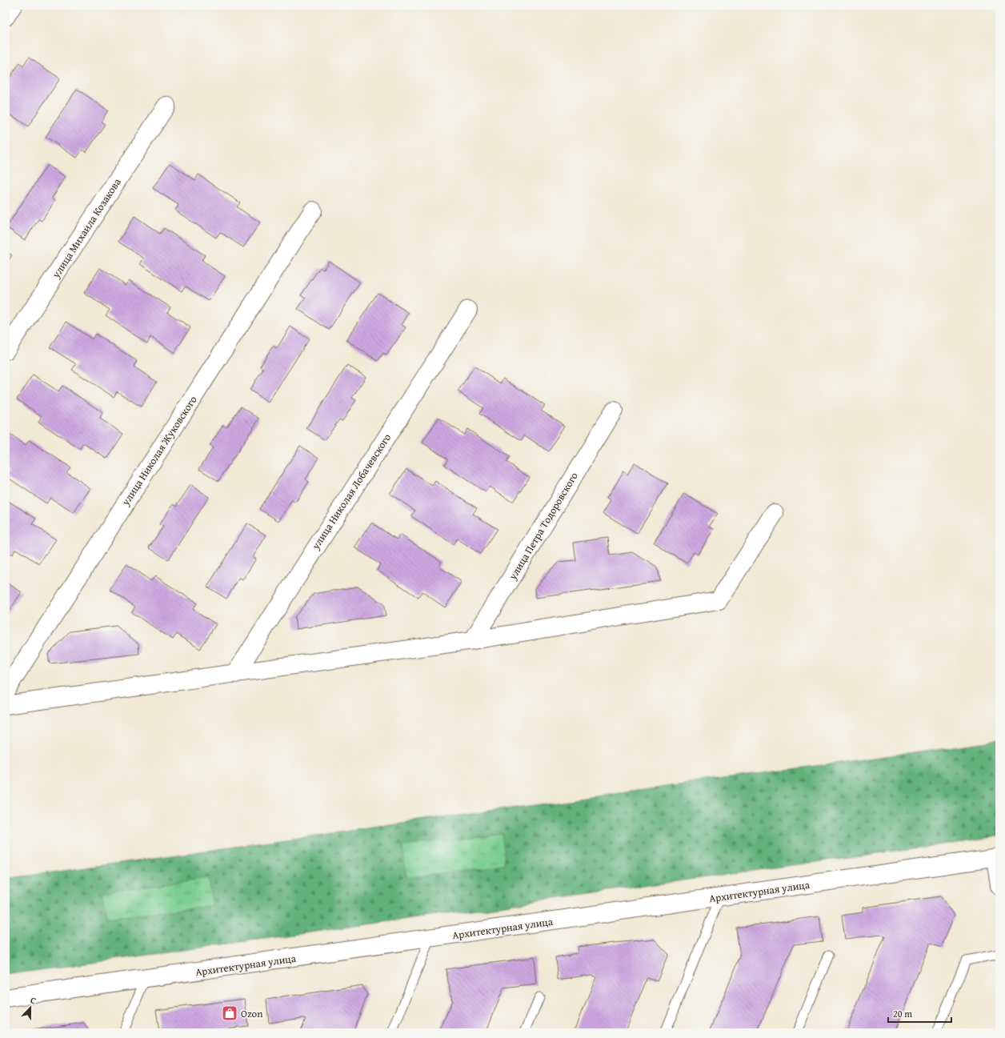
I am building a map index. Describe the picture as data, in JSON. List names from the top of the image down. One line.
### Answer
{"streets":{"street":["улица Михаила Козакова","улица Николая Жуковского","улица Николая Лобачевского","улица Петра Тодоровского","Архитектурная улица"]},"places":{"shop":["Ozon"]},"scale_bar":"20 m","north":"top"}
